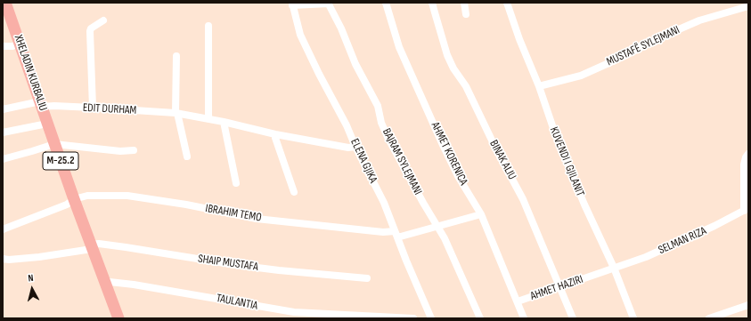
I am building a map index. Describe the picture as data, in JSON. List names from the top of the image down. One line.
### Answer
{"streets":{"main road":["XHELADIN KURBALIU","M-25.2"],"street":["MUSTAFË SYLEJMANI","EDIT DURHAM","AHMET KORENICA","BINAK ALIU","ELENA GJIKA","BAJRAM SYLEJMANI","KUVENDI I GJILANIT","IBRAHIM TEMO","SELMAN RIZA","SHAIP MUSTAFA","AHMET HAZIRI","TAULANTIA"]},"crossings":[["MUSTAFË SYLEJMANI","KUVENDI I GJILANIT"],["XHELADIN KURBALIU","EDIT DURHAM"],["XHELADIN KURBALIU","IBRAHIM TEMO"],["XHELADIN KURBALIU","SHAIP MUSTAFA"],["XHELADIN KURBALIU","TAULANTIA"],["EDIT DURHAM","ELENA GJIKA"],["AHMET KORENICA","IBRAHIM TEMO"],["AHMET KORENICA","AHMET HAZIRI"],["BINAK ALIU","AHMET HAZIRI"],["ELENA GJIKA","BAJRAM SYLEJMANI"],["ELENA GJIKA","IBRAHIM TEMO"],["BAJRAM SYLEJMANI","IBRAHIM TEMO"],["KUVENDI I GJILANIT","SELMAN RIZA"],["KUVENDI I GJILANIT","AHMET HAZIRI"],["SELMAN RIZA","AHMET HAZIRI"]],"north":"top"}
